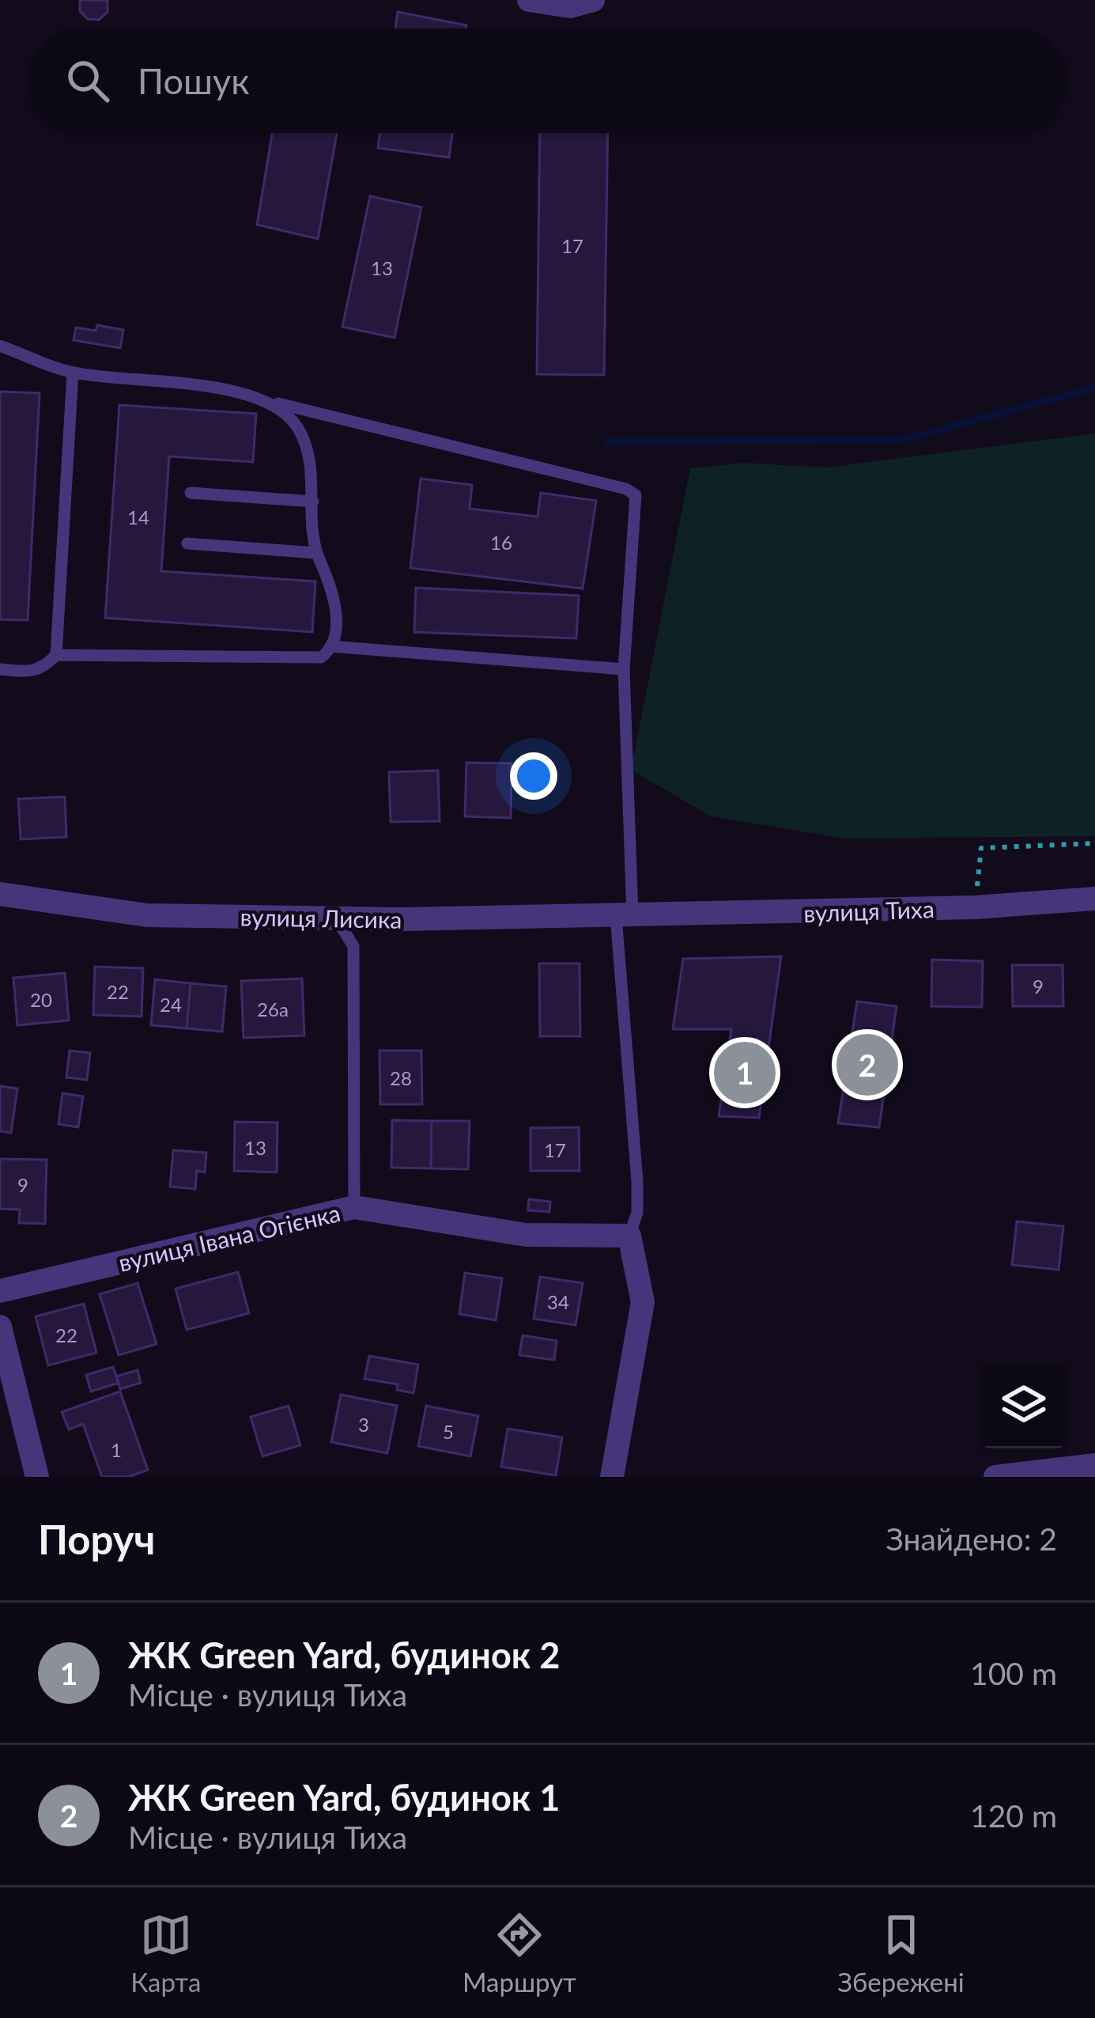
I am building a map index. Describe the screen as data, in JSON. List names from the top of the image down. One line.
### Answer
{"streets":{"street":["вулиця Тиха","вулиця Лисика","вулиця Івана Огієнка"]},"crossings":[["вулиця Тиха","вулиця Лисика"]],"house_numbers":["17","13","14","16","9","22","20","24","26а","28","13","17","9","34","22","3","5","1"],"page":{"search":"Пошук","pins":["2","1"],"heading":["Поруч","Знайдено: 2"],"list":[{"mark":"1","name":"ЖК Green Yard, будинок 2","note":"Місце · вулиця Тиха","value":"100 m"},{"mark":"2","name":"ЖК Green Yard, будинок 1","note":"Місце · вулиця Тиха","value":"120 m"}],"nav":["Карта","Маршрут","Збережені"]}}
